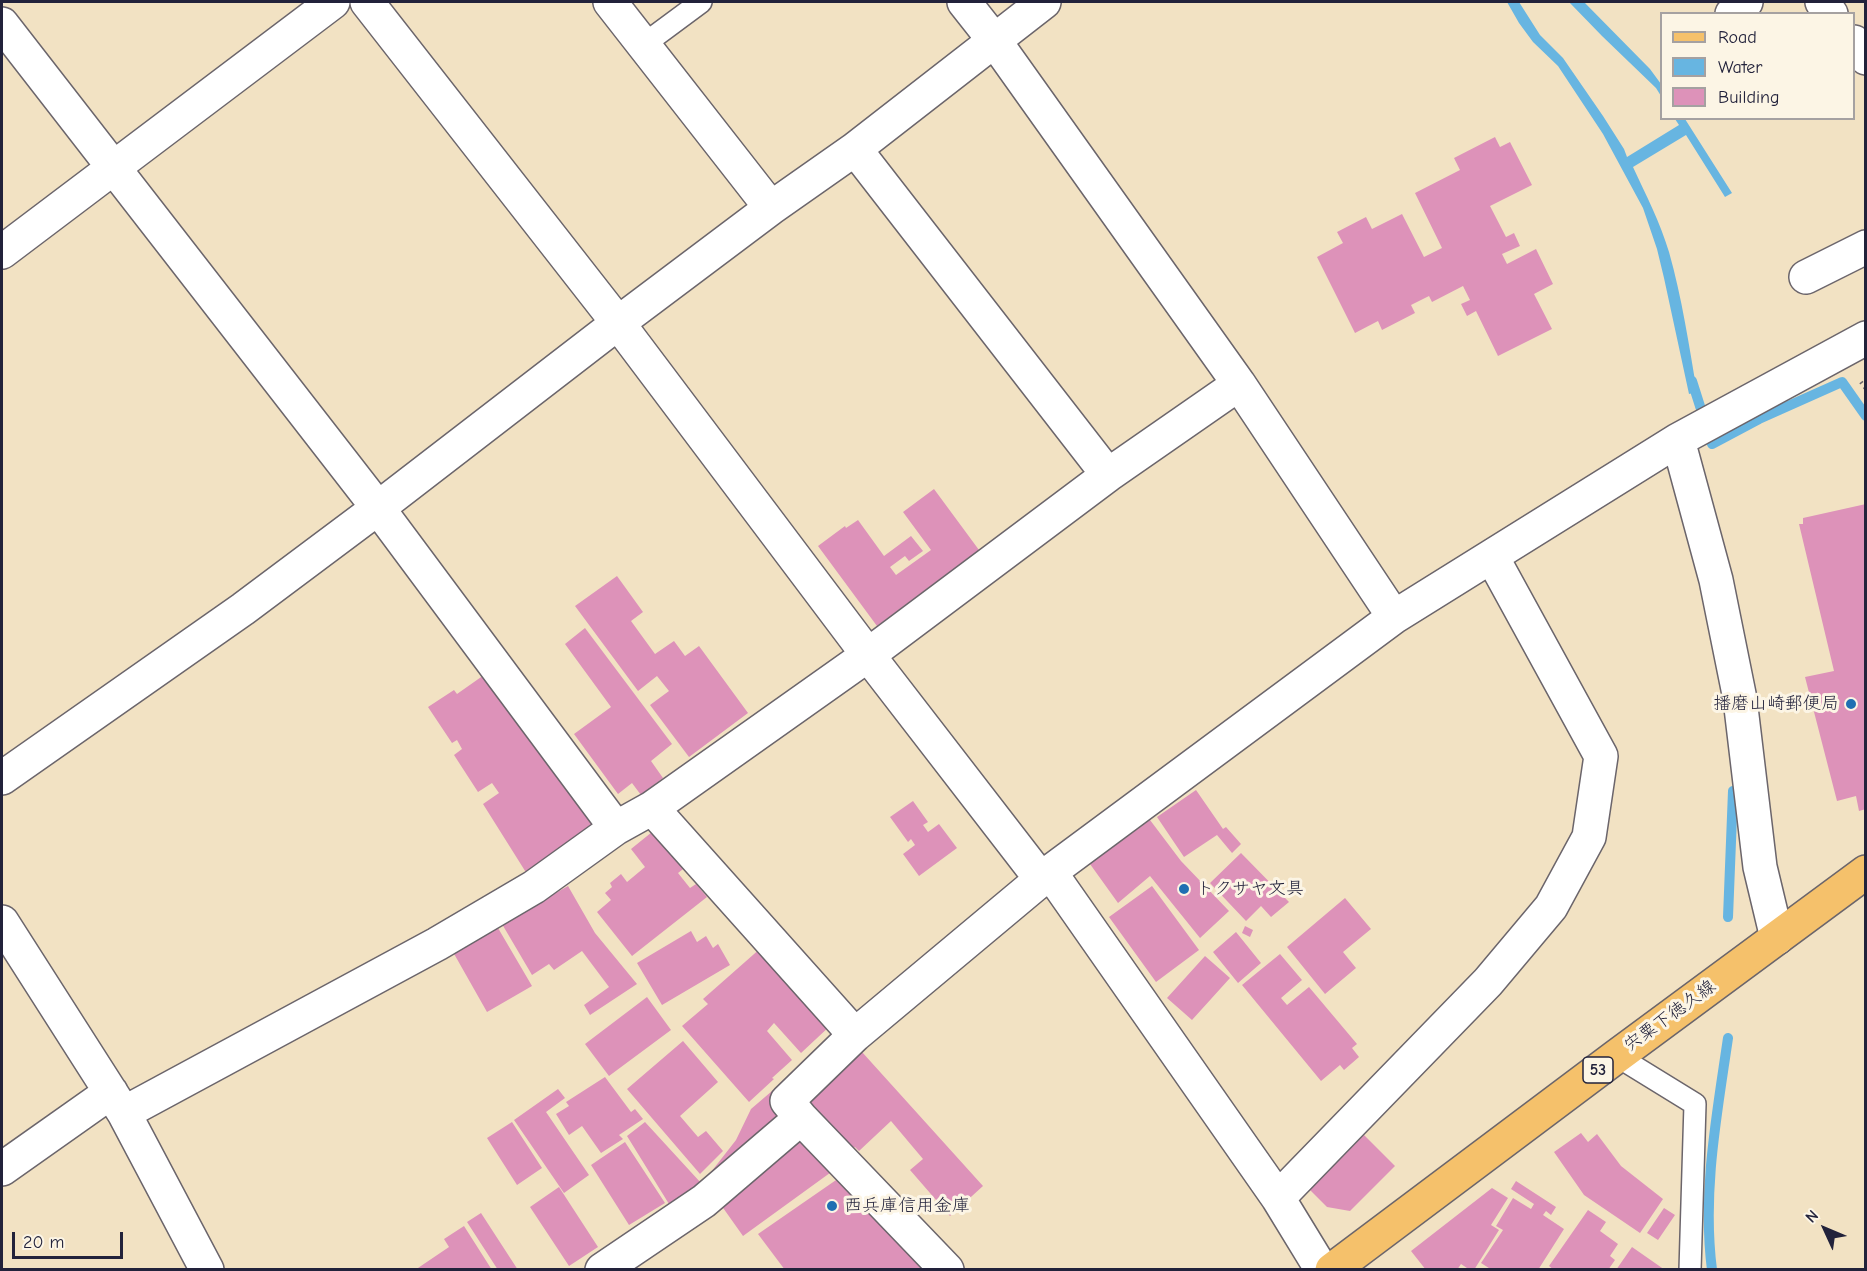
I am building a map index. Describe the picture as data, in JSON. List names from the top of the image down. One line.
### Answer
{"streets":{"main road":["宍粟下徳久線","53"]},"places":["播磨山崎郵便局","トクサヤ文具","西兵庫信用金庫"],"legend":["Road","Water","Building"],"scale_bar":"20 m","north":"top left"}
